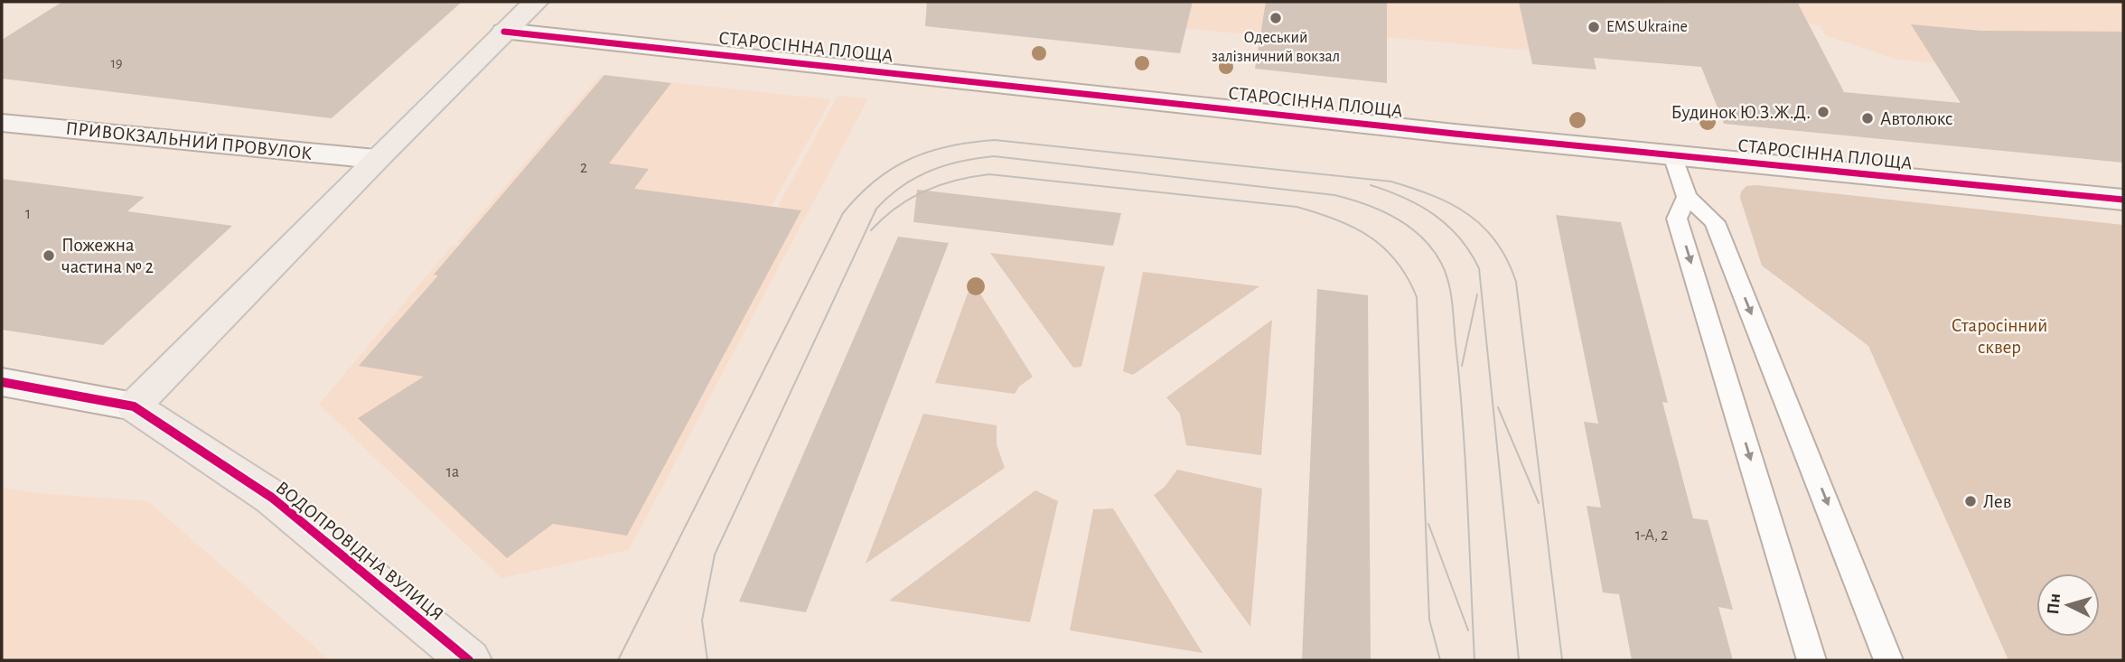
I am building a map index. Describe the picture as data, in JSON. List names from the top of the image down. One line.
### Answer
{"streets":{"main road":["СТАРОСІННА ПЛОЩА","ПРИВОКЗАЛЬНИЙ ПРОВУЛОК","ВОДОПРОВІДНА ВУЛИЦЯ"]},"parks":["Старосінний сквер"],"places":["Одеський залізничний вокзал","EMS Ukraine","Будинок Ю.З.Ж.Д.","Автолюкс","Пожежна частина № 2","Лев"],"house_numbers":["19","2","1","1а","1-А, 2"],"north":"left"}
